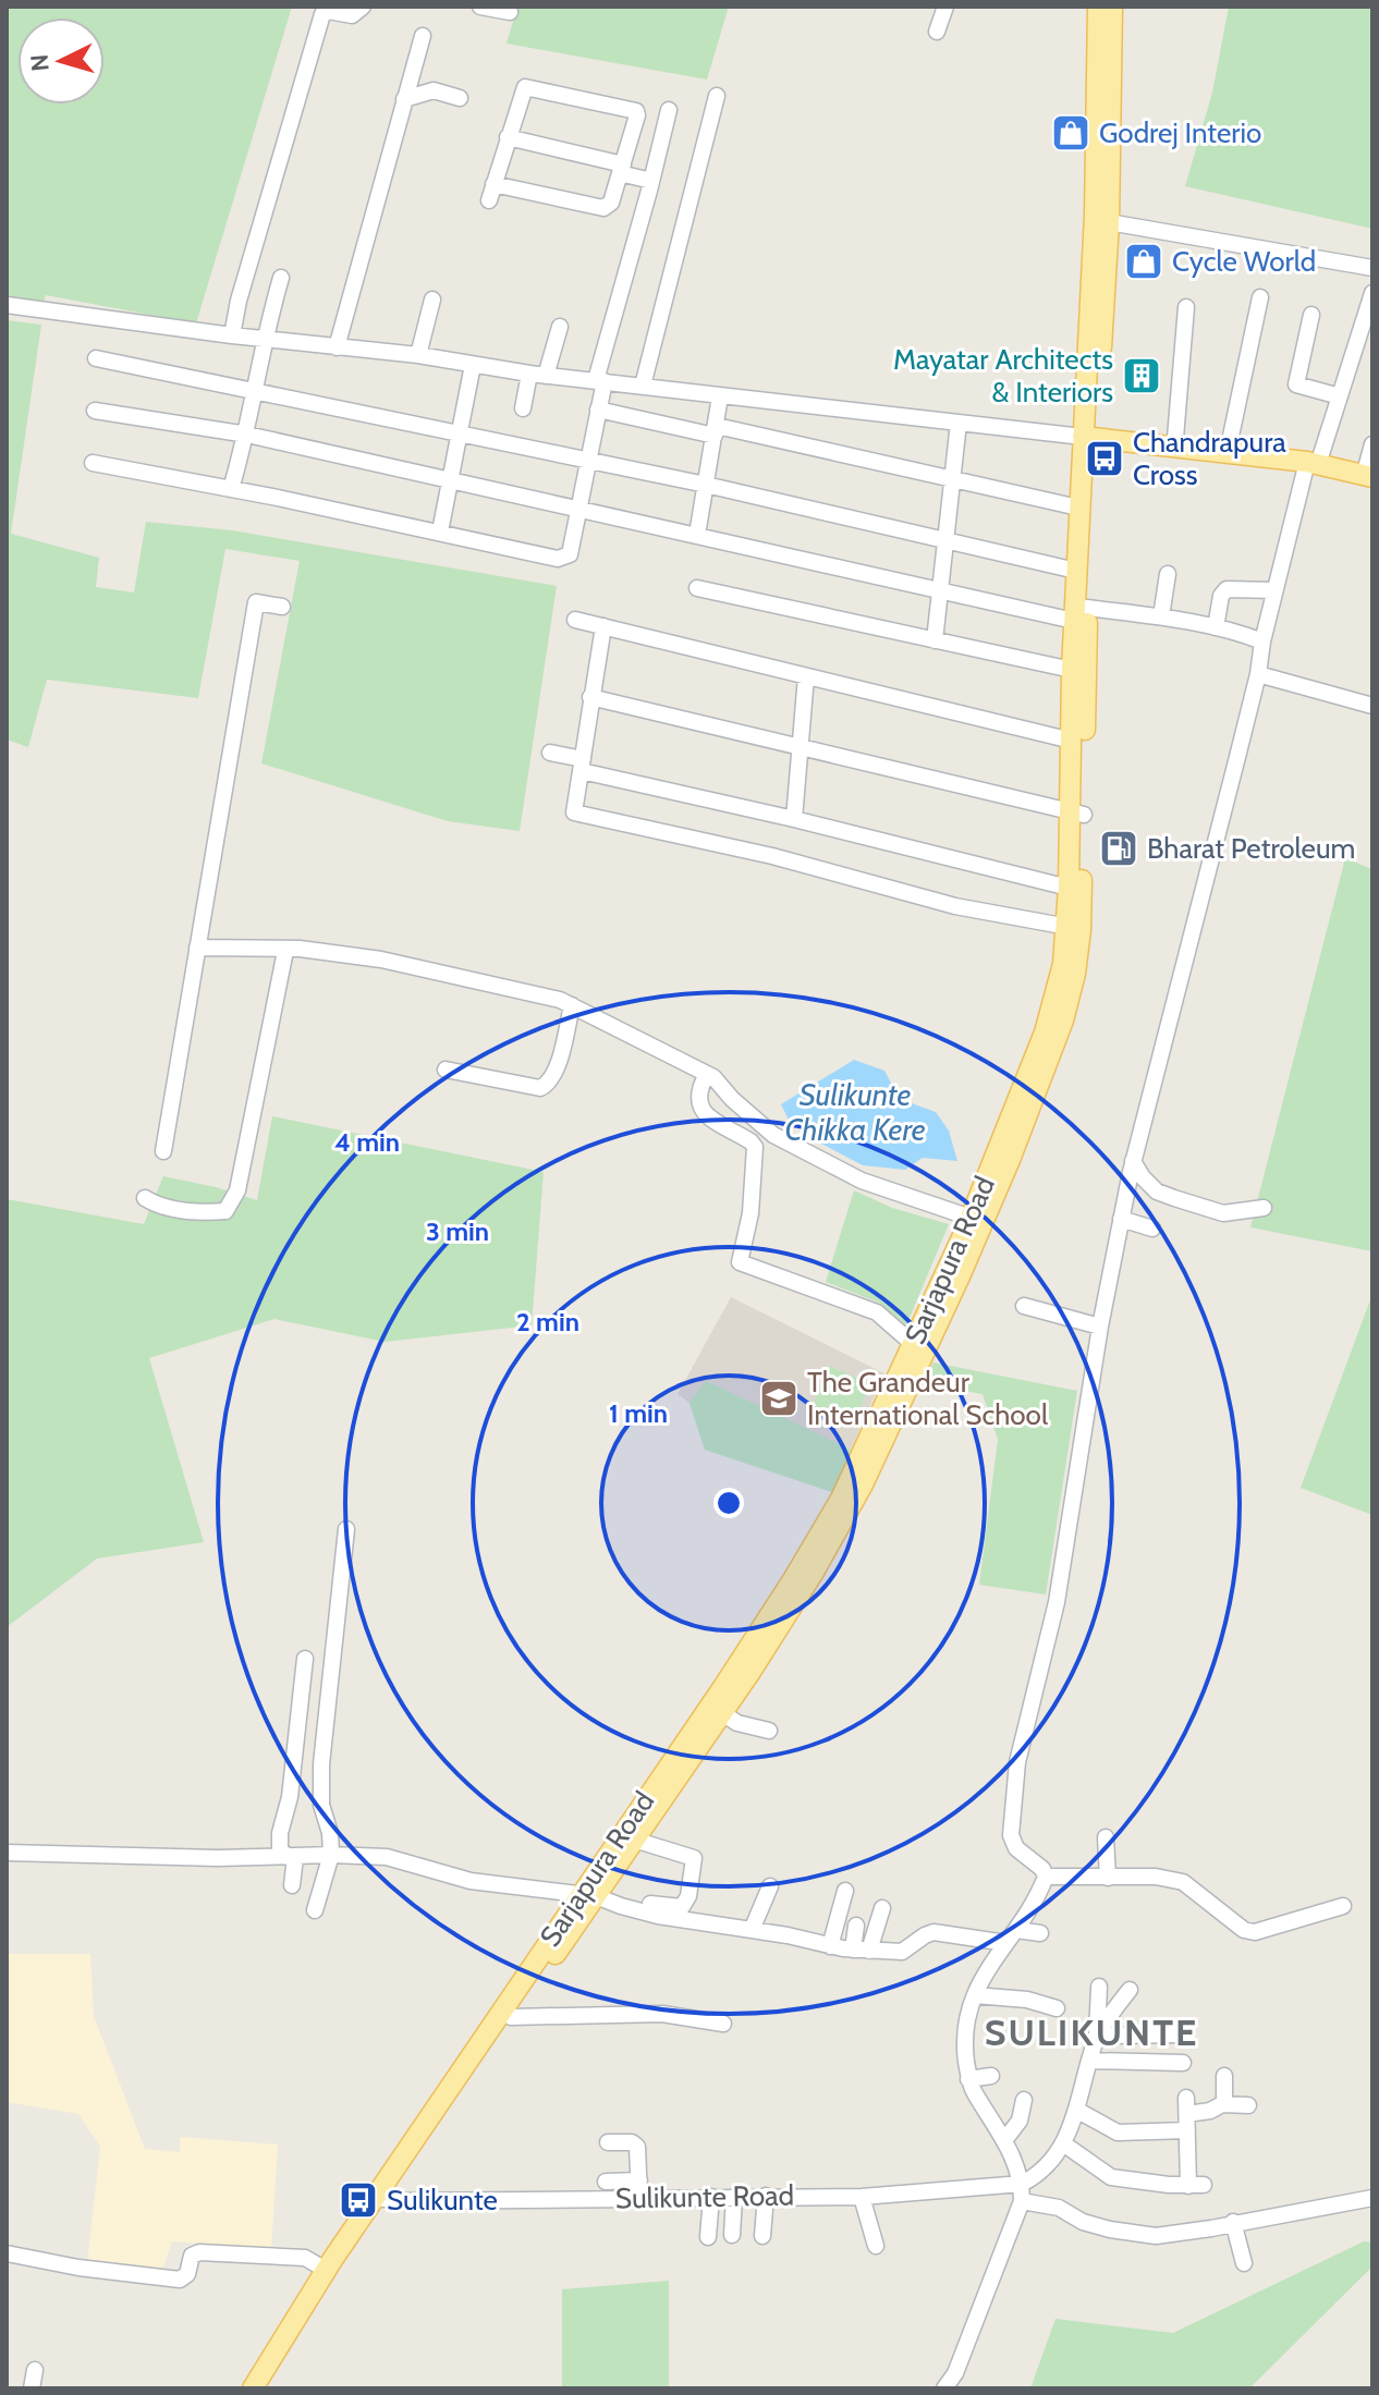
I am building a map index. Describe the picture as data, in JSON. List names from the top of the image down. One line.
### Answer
{"streets":{"main road":["Sarjapura Road"],"street":["Sulikunte Road"]},"crossings":[["Sarjapura Road","Sulikunte Road"]],"districts":["SULIKUNTE"],"water":["Sulikunte Chikka Kere"],"places":{"shop":["Godrej Interio","Cycle World"],"building":["Mayatar Architects & Interiors"],"bus stop":["Chandrapura Cross","Sulikunte"],"fuel station":["Bharat Petroleum"],"school or university":["The Grandeur International School"]},"north":"left","rings":["4 min","3 min","2 min","1 min"]}
